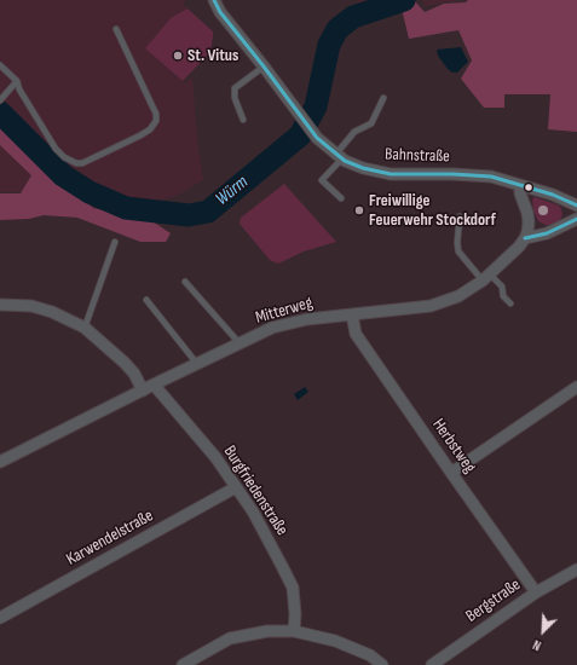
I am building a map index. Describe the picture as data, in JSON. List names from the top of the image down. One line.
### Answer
{"streets":{"street":["Bahnstraße","Mitterweg","Herbstweg","Burgfriedenstraße","Karwendelstraße","Bergstraße"]},"crossings":[["Mitterweg","Herbstweg"],["Mitterweg","Burgfriedenstraße"],["Herbstweg","Bergstraße"],["Burgfriedenstraße","Karwendelstraße"]],"water":["Würm"],"places":["St. Vitus","Freiwillige Feuerwehr Stockdorf"],"north":"bottom left"}
